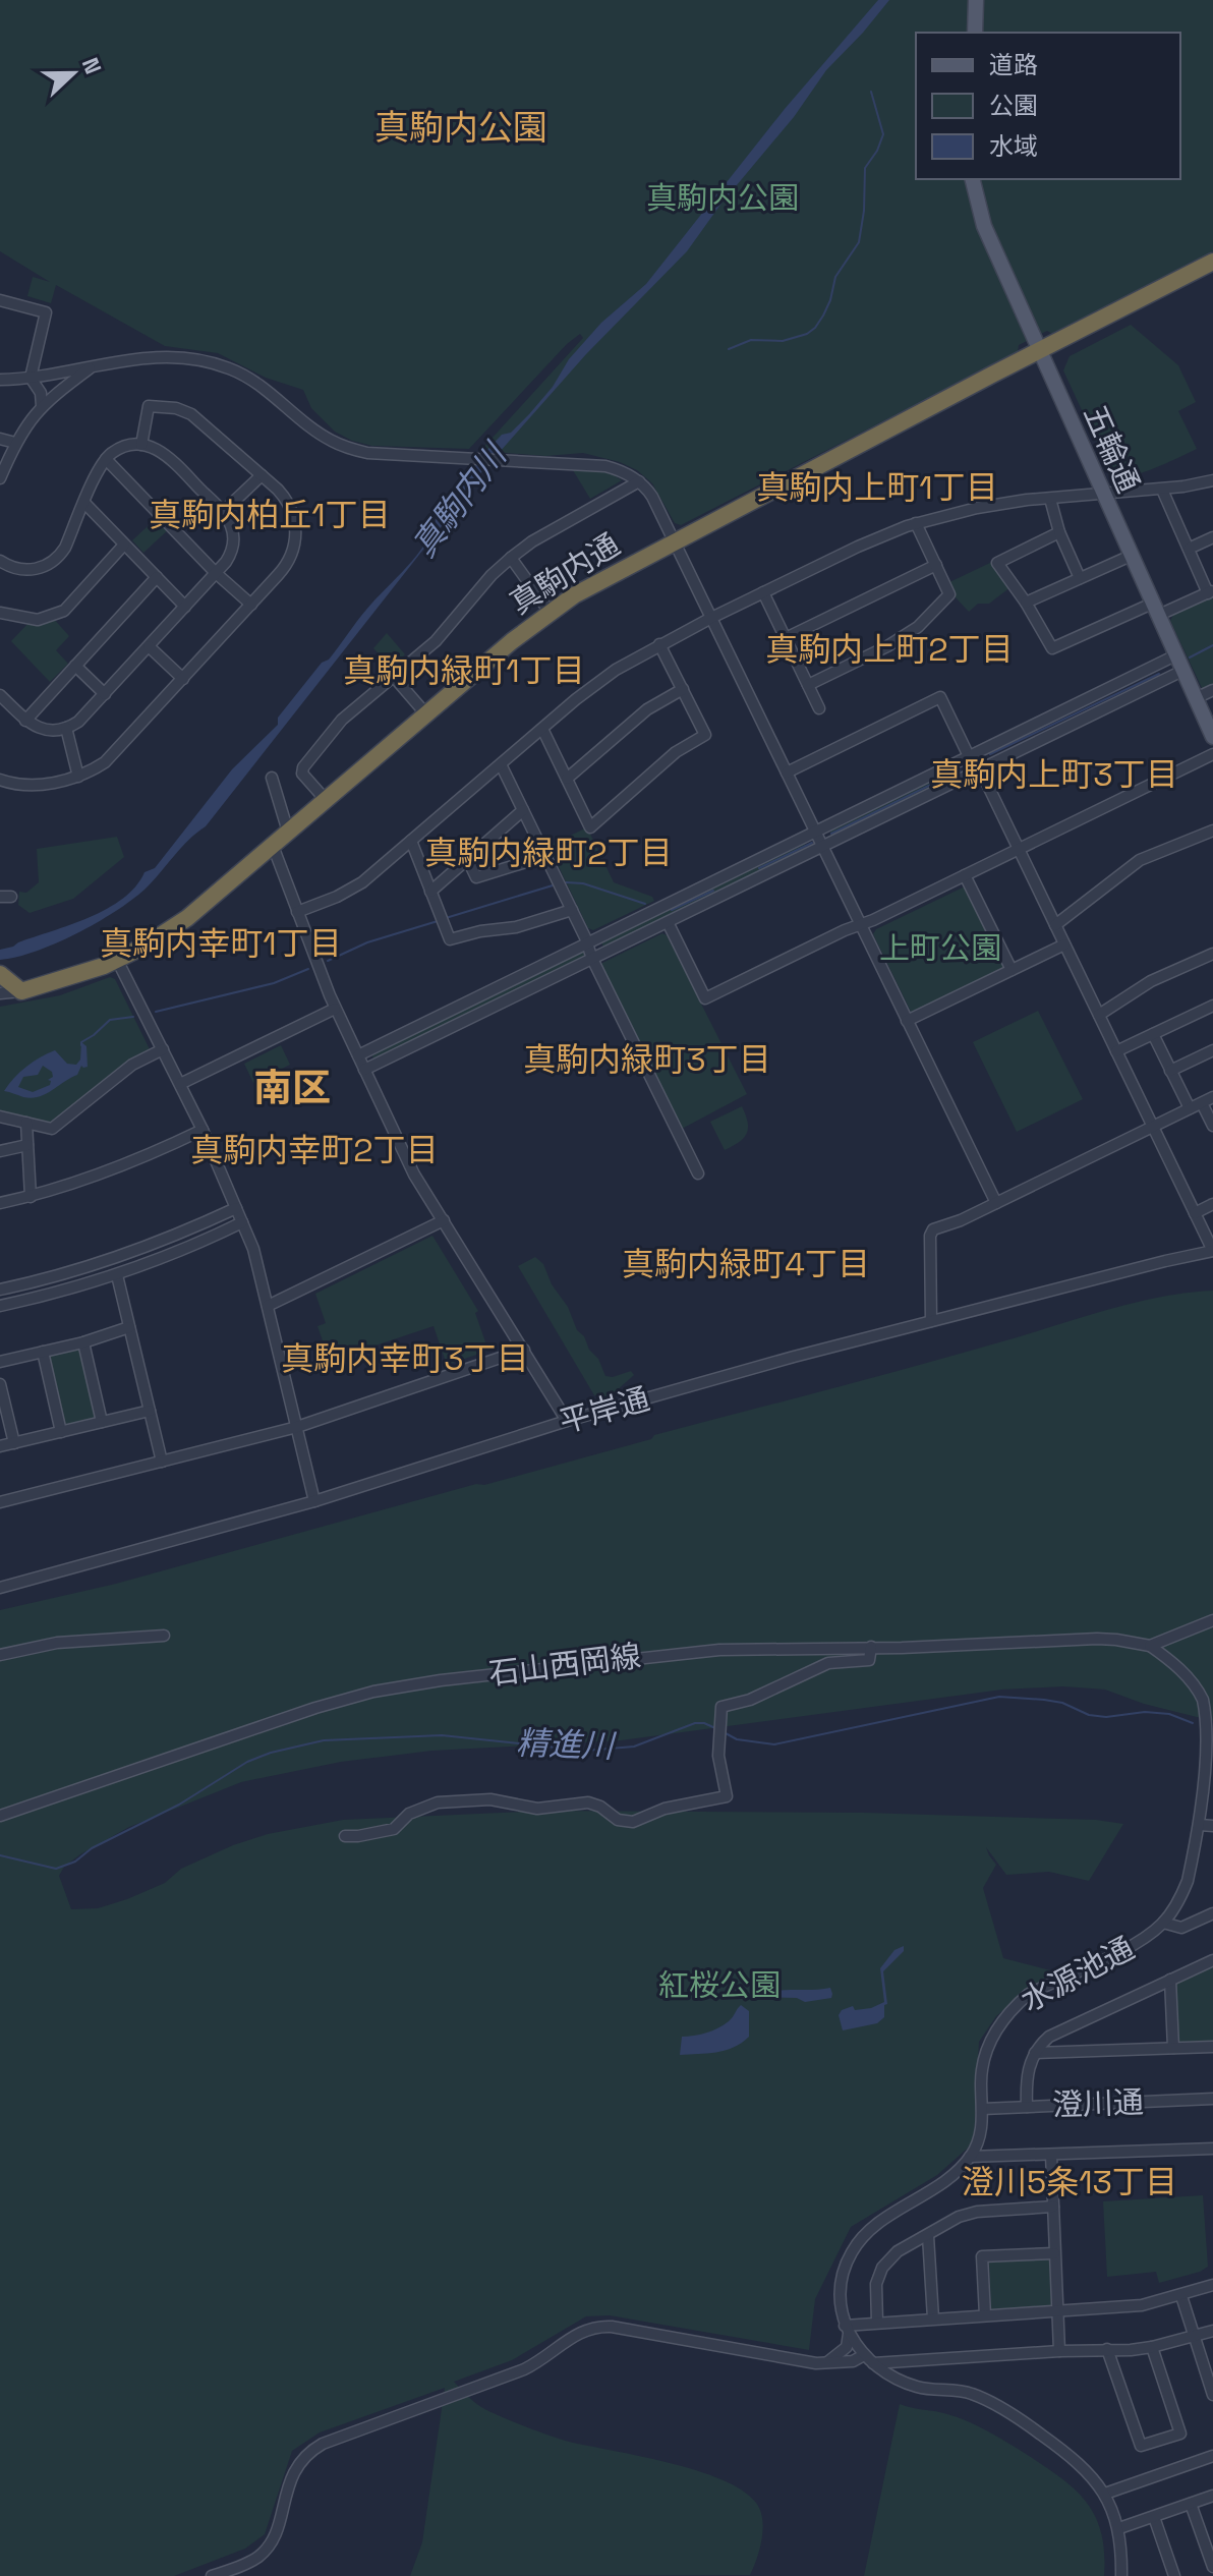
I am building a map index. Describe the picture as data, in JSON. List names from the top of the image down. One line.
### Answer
{"streets":{"highway":["真駒内通"],"main road":["五輪通"],"street":["平岸通","石山西岡線","水源池通","澄川通"]},"crossings":[["五輪通","真駒内通"],["石山西岡線","水源池通"],["水源池通","澄川通"]],"districts":["真駒内公園","真駒内上町1丁目","真駒内柏丘1丁目","真駒内上町2丁目","真駒内緑町1丁目","真駒内上町3丁目","真駒内緑町2丁目","真駒内幸町1丁目","真駒内緑町3丁目","南区","真駒内幸町2丁目","真駒内緑町4丁目","真駒内幸町3丁目","澄川5条13丁目"],"water":["真駒内川","精進川"],"parks":["真駒内公園","上町公園","紅桜公園"],"legend":["道路","公園","水域"],"north":"right"}
